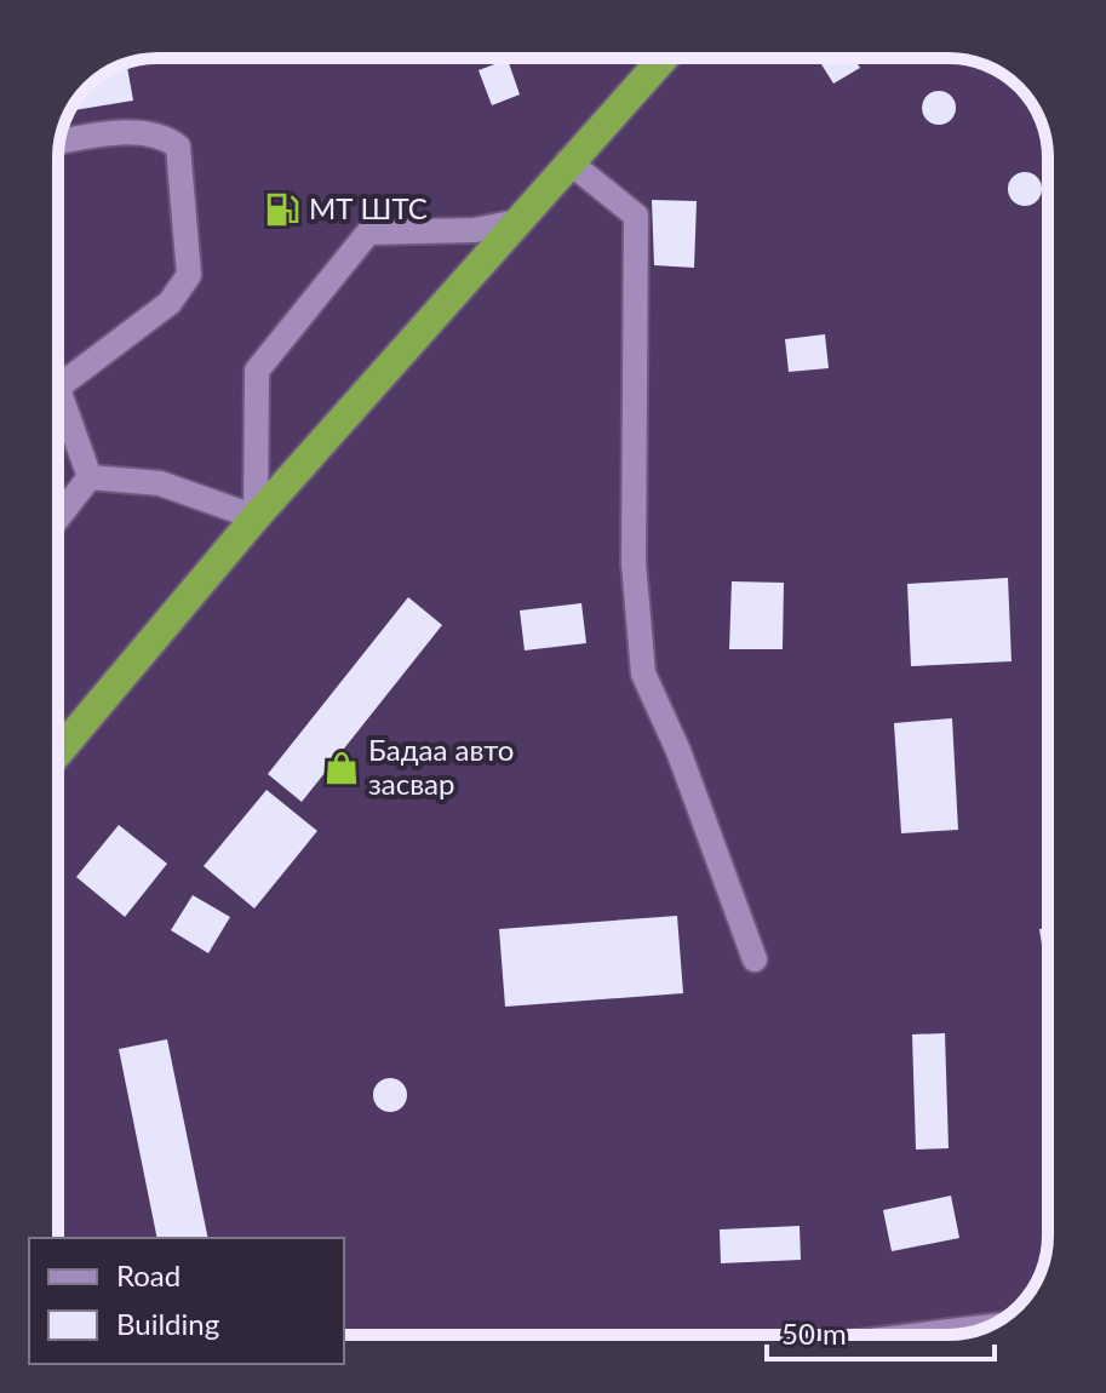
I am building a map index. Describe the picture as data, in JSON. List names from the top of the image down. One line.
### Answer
{"places":{"fuel station":["МТ ШТС"],"shop":["Бадаа авто засвар"]},"legend":["Road","Building"],"scale_bar":"50 m"}
